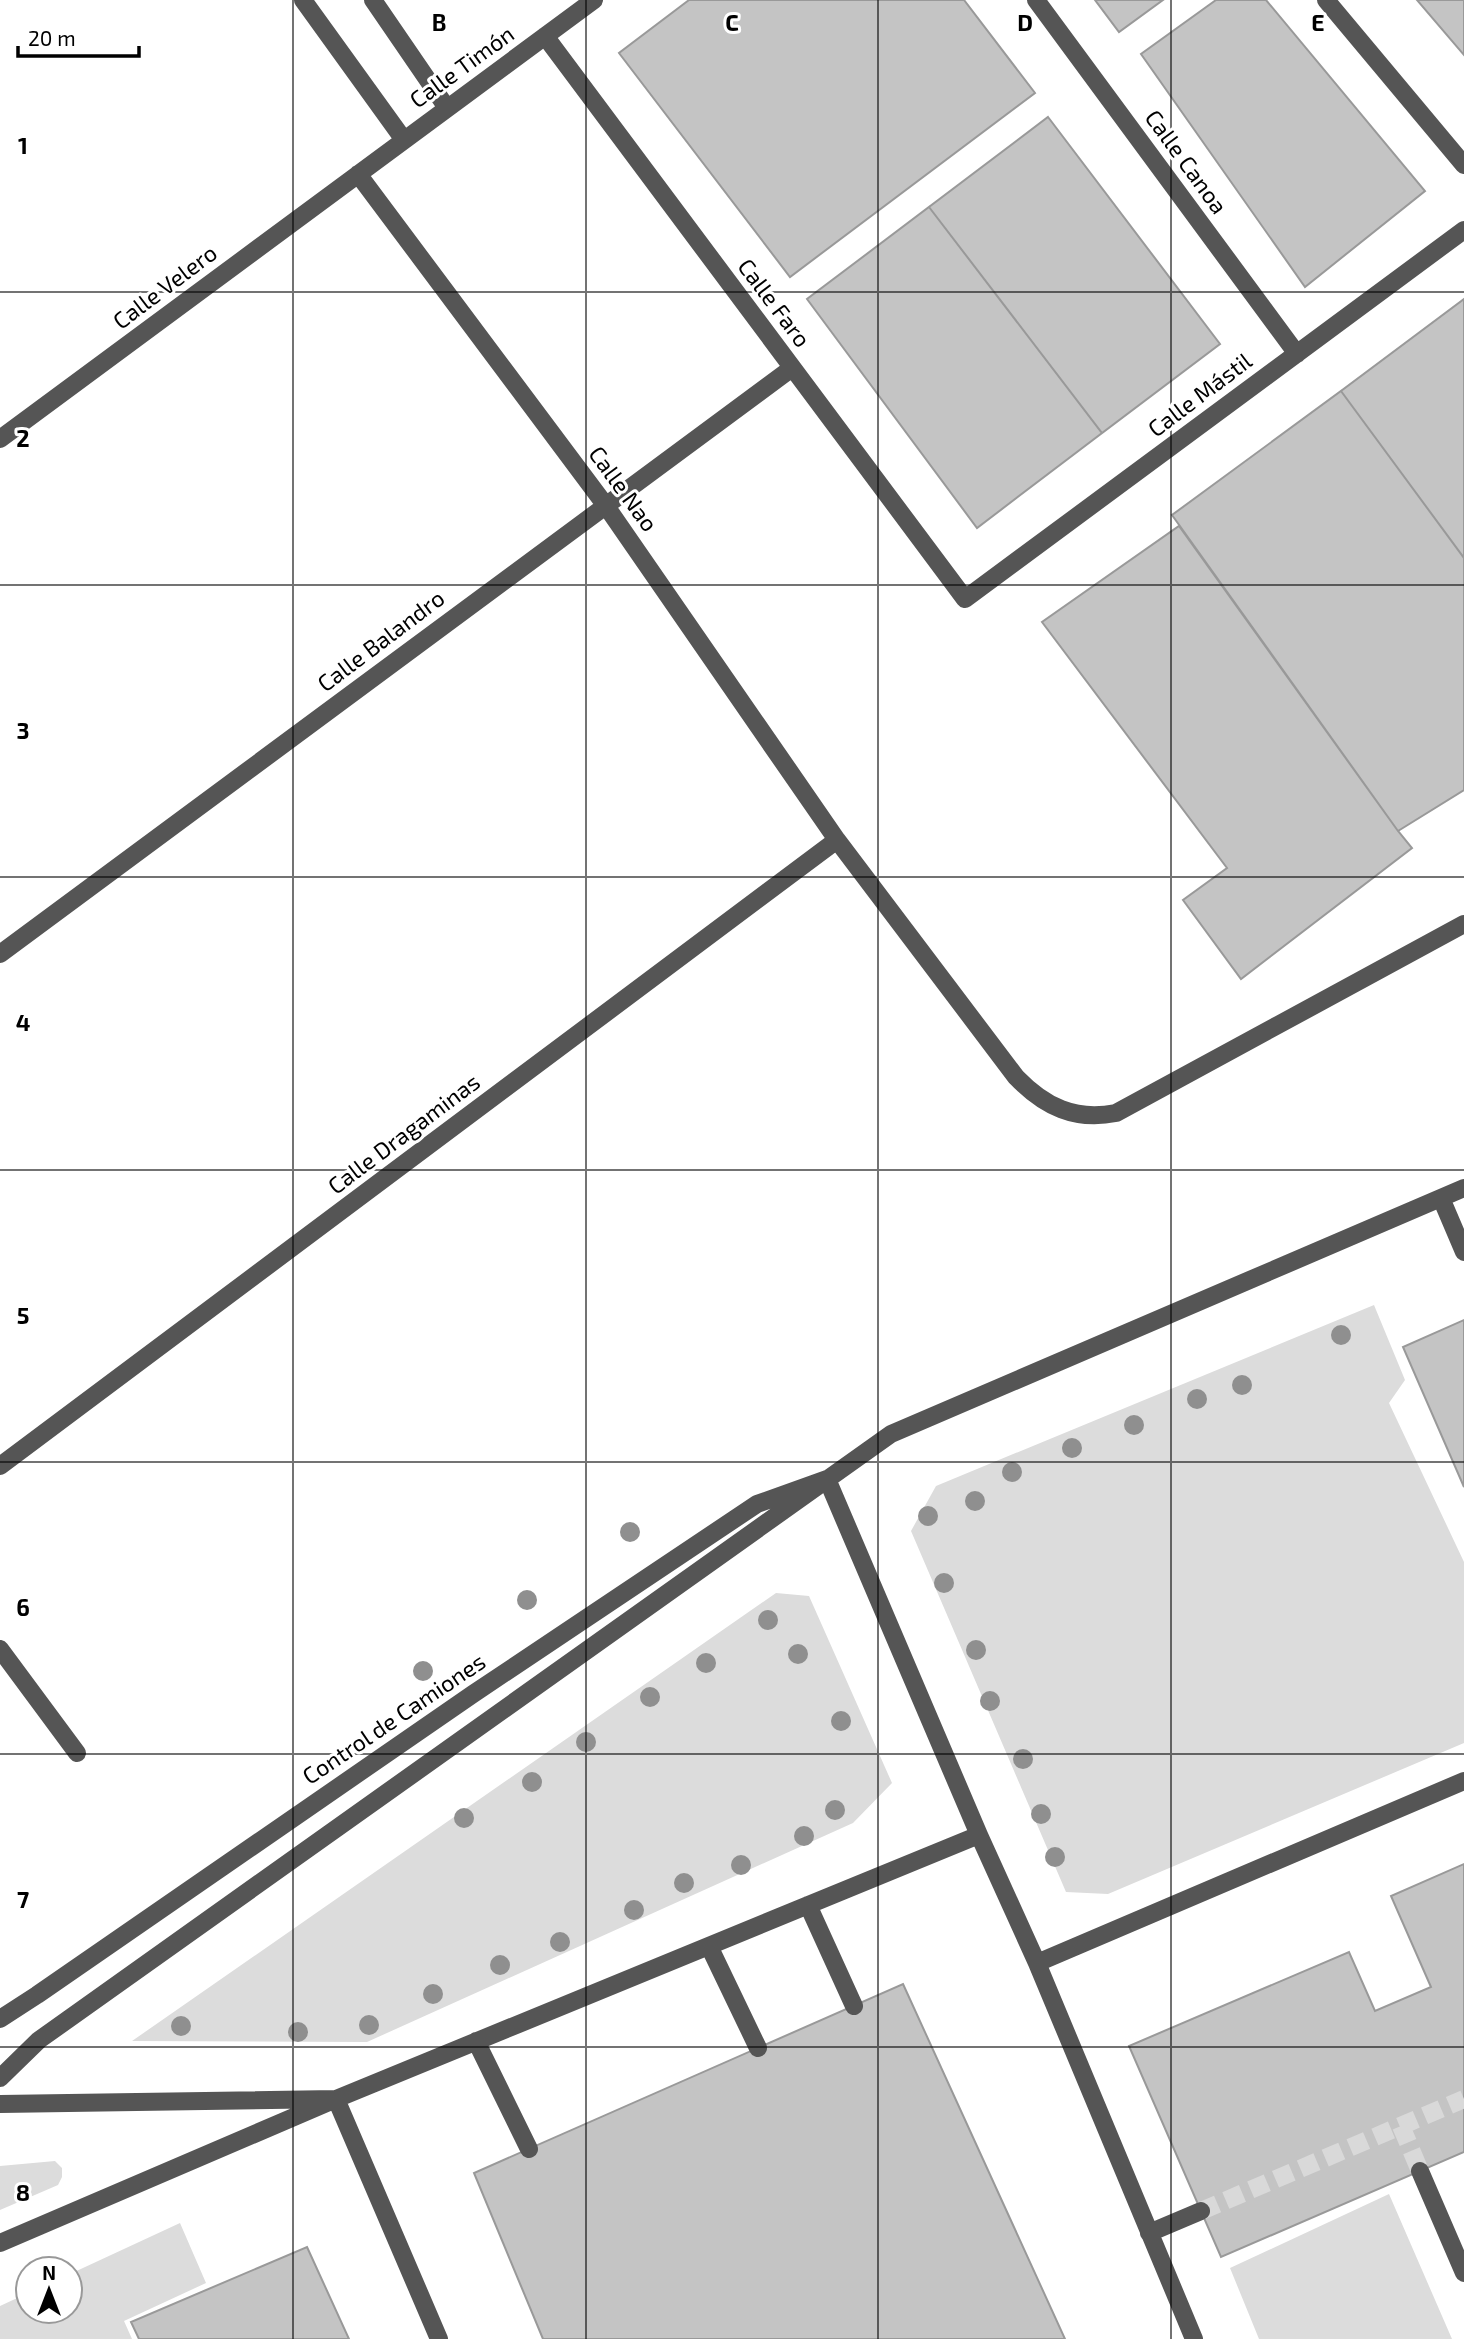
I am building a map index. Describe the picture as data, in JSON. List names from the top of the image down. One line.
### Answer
{"streets":{"street":["Calle Timón","Calle Canoa","Calle Velero","Calle Faro","Calle Mástil","Calle Nao","Calle Balandro","Calle Dragaminas","Control de Camiones"]},"crossings":[["Calle Timón","Calle Velero"],["Calle Timón","Calle Faro"],["Calle Timón","Calle Nao"],["Calle Canoa","Calle Mástil"],["Calle Velero","Calle Nao"],["Calle Faro","Calle Mástil"],["Calle Faro","Calle Balandro"],["Calle Nao","Calle Balandro"],["Calle Nao","Calle Dragaminas"]],"scale_bar":"20 m","north":"top","grid":{"columns":["B","C","D","E"],"rows":["1","2","3","4","5","6","7","8"]}}
